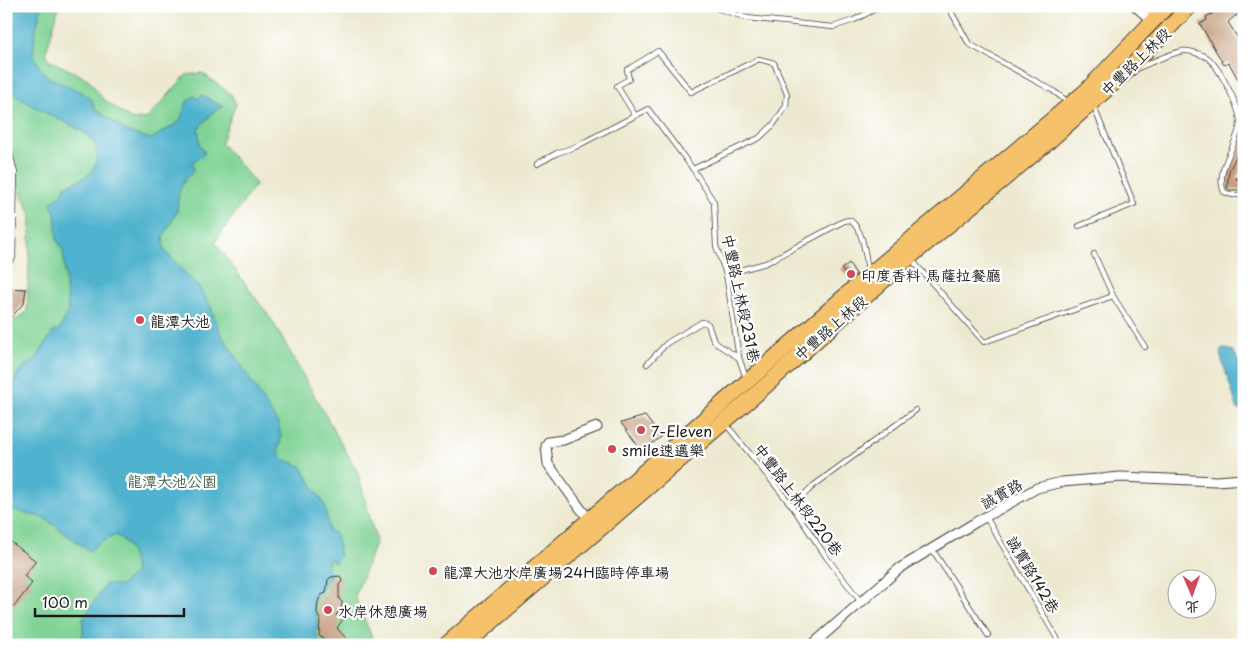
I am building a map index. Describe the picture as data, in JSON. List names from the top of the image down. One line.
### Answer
{"streets":{"main road":["中豐路上林段"],"street":["誠實路"],"lane":["中豐路上林段231巷","中豐路上林段220巷","誠實路142巷"]},"crossings":[["中豐路上林段","中豐路上林段231巷"],["中豐路上林段","中豐路上林段220巷"],["誠實路","中豐路上林段220巷"],["誠實路","誠實路142巷"]],"parks":["龍潭大池公園"],"places":["印度香料 馬薩拉餐廳","龍潭大池","7-Eleven","smile速邁樂","龍潭大池水岸廣場24H臨時停車場","水岸休憩廣場"],"scale_bar":"100 m","north":"bottom"}
